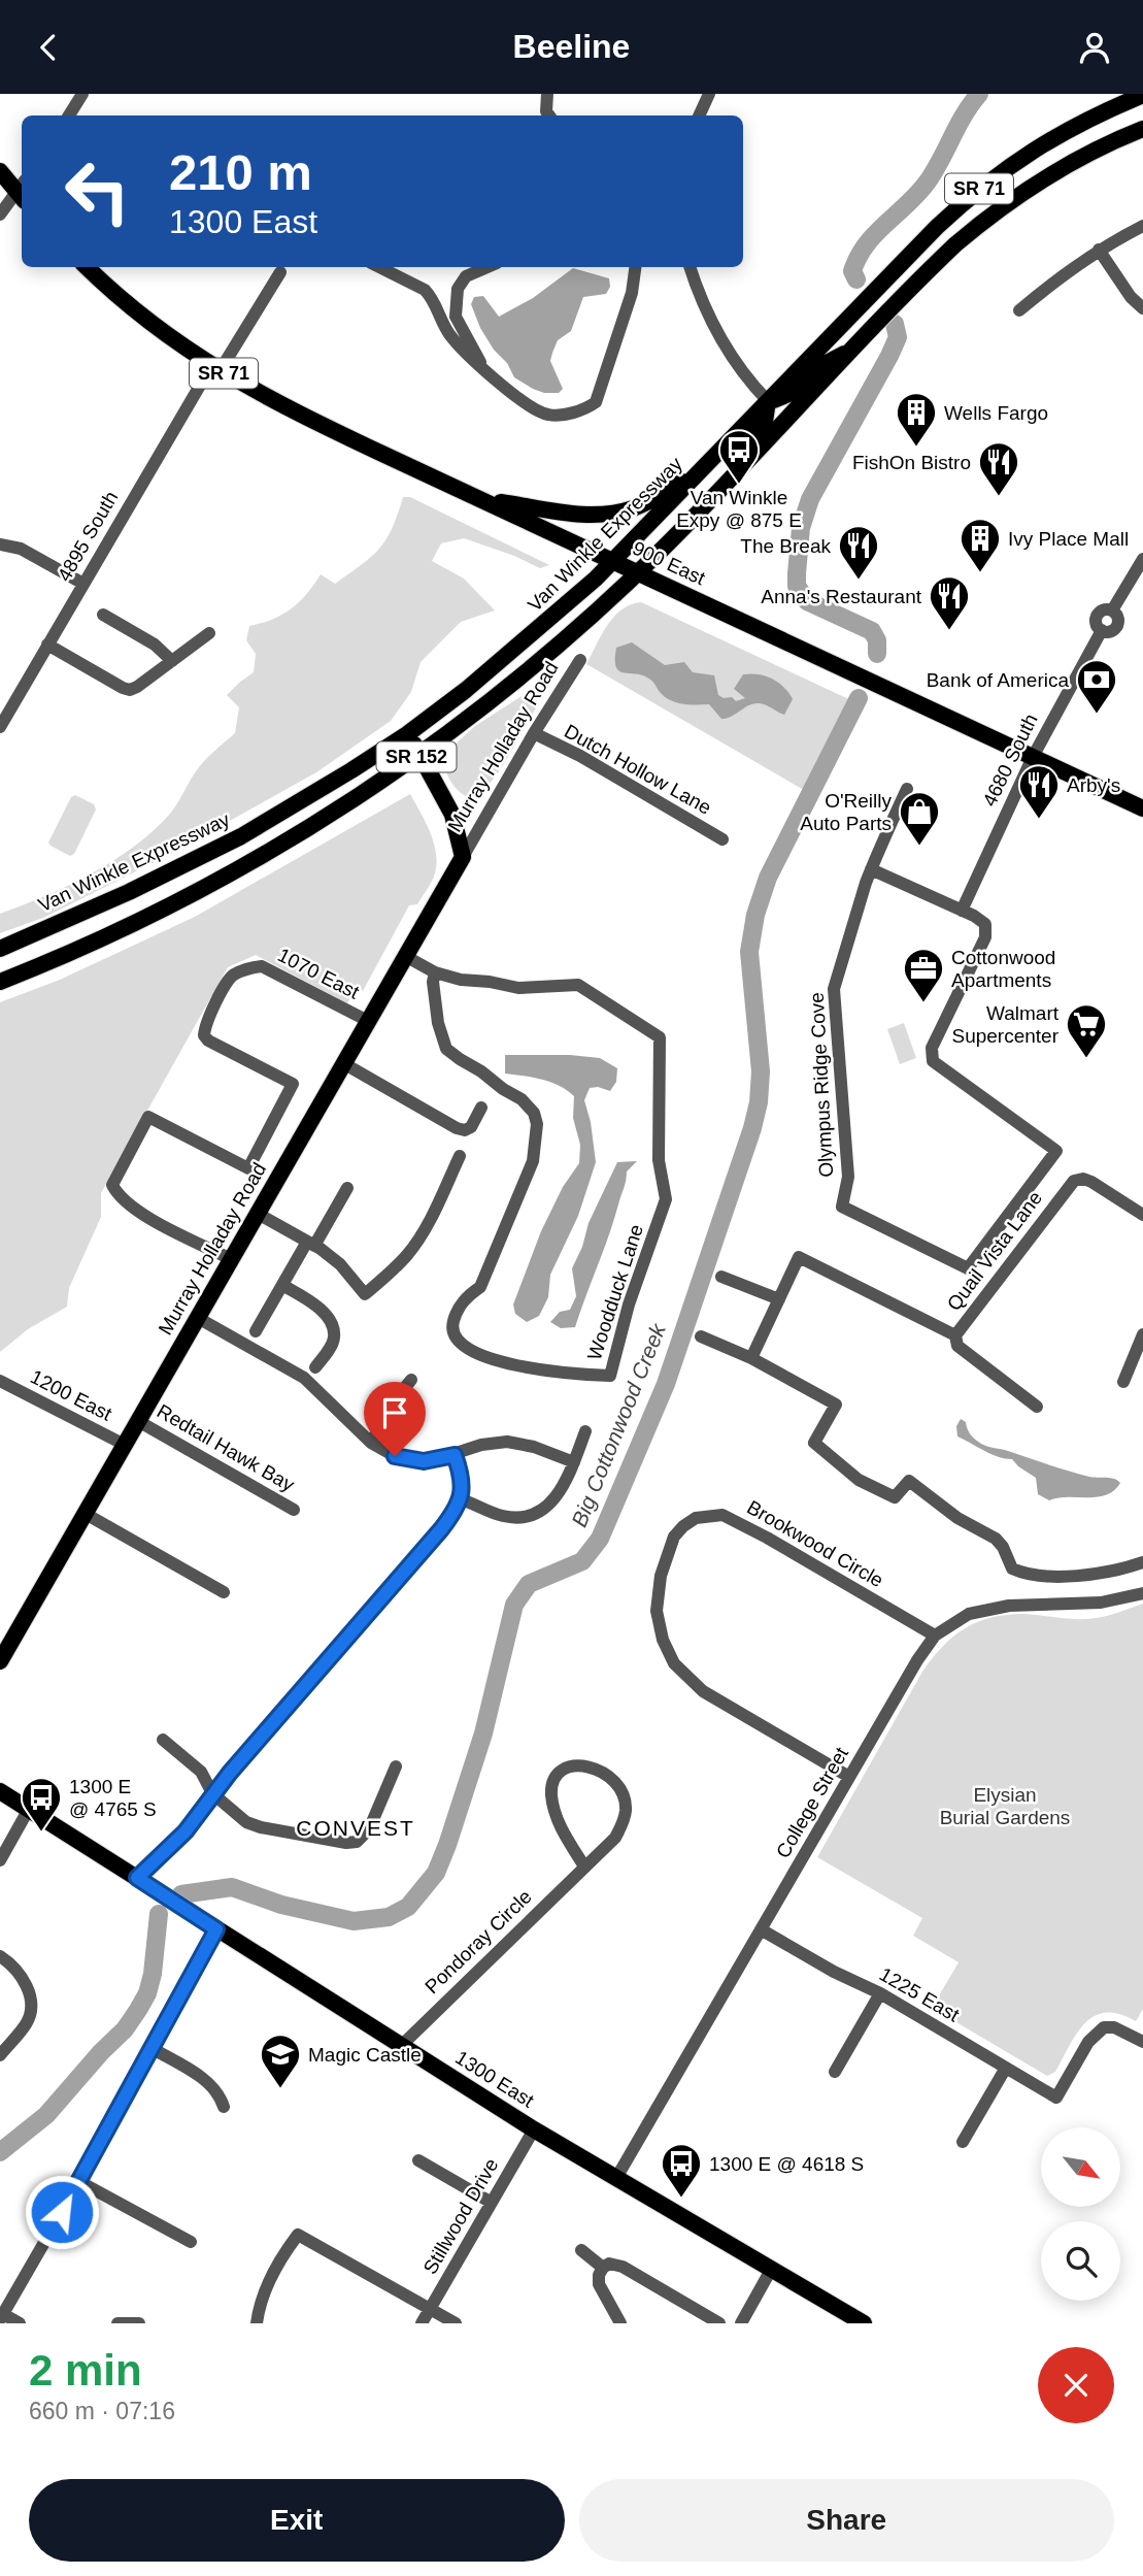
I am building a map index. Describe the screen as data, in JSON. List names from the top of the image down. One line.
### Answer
{"streets":{"main road":["SR 71","Van Winkle Expressway","900 East","Murray Holladay Road","SR 152","1300 East"],"street":["4895 South","4680 South","Dutch Hollow Lane","1070 East","Olympus Ridge Cove","Quail Vista Lane","Woodduck Lane","1200 East","Redtail Hawk Bay","Brookwood Circle","College Street","Pondoray Circle","1225 East","Stillwood Drive"]},"crossings":[["SR 71","Van Winkle Expressway"],["SR 71","900 East"],["SR 71","SR 152"],["Van Winkle Expressway","900 East"],["Van Winkle Expressway","Murray Holladay Road"],["4895 South","900 East"],["900 East","SR 152"],["900 East","4680 South"],["Murray Holladay Road","SR 152"],["Murray Holladay Road","Dutch Hollow Lane"],["Murray Holladay Road","1070 East"],["Murray Holladay Road","1200 East"],["Murray Holladay Road","Redtail Hawk Bay"],["4680 South","Olympus Ridge Cove"],["Brookwood Circle","College Street"],["College Street","1225 East"],["College Street","1300 East"],["Pondoray Circle","1300 East"],["1300 East","Stillwood Drive"]],"districts":["CONVEST"],"water":["Big Cottonwood Creek"],"parks":["Elysian Burial Gardens"],"places":{"building":["Wells Fargo","Ivy Place Mall"],"bus stop":["Van Winkle Expy @ 875 E","1300 E @ 4765 S","1300 E @ 4618 S"],"restaurant":["FishOn Bistro","The Break","Anna's Restaurant","Arby's"],"bank":["Bank of America"],"shop":["O'Reilly Auto Parts"],"office":["Cottonwood Apartments"],"supermarket":["Walmart Supercenter"],"school or university":["Magic Castle"]},"north":"bottom right","page":{"header":"Beeline","turn":["210 m","1300 East"],"heading":["2 min","660 m · 07:16"],"buttons":["Exit","Share"]}}
